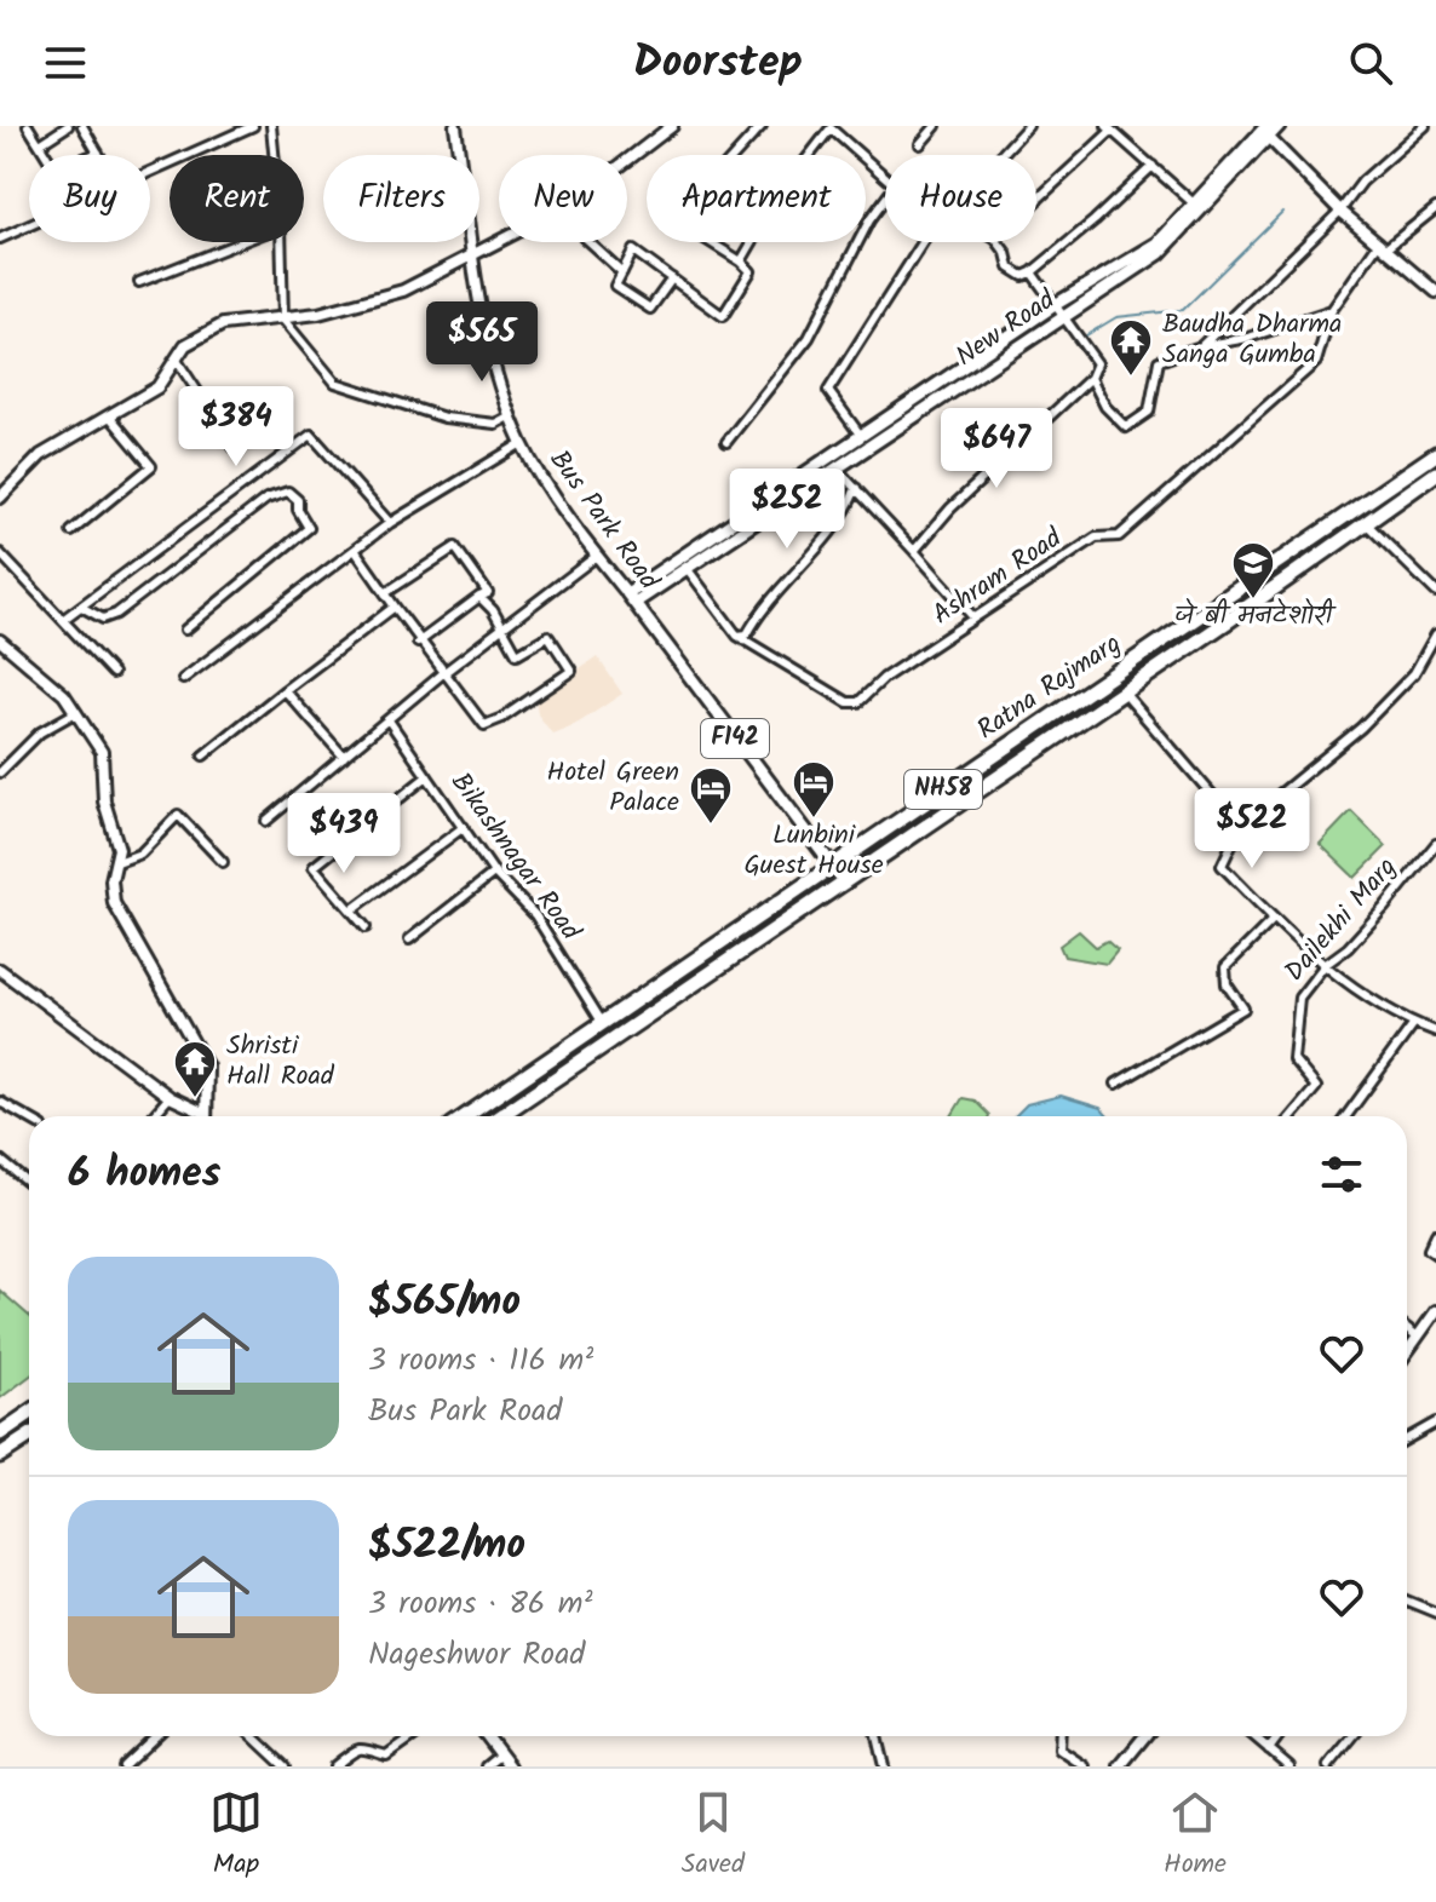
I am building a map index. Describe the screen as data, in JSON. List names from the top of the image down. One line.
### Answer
{"streets":{"highway":["Ratna Rajmarg","NH58"],"main road":["New Road","Bus Park Road","F142"],"street":["Ashram Road","Bikashnagar Road","Dailekhi Marg"]},"crossings":[["New Road","Bus Park Road"],["New Road","Ashram Road"],["Bus Park Road","Ratna Rajmarg"],["Ratna Rajmarg","Bikashnagar Road"]],"places":{"temple":["Baudha Dharma Sanga Gumba","Shristi Hall Road"],"school or university":["जे बी मनटेशोरी"],"hotel":["Lunbini Guest House","Hotel Green Palace"]},"page":{"header":"Doorstep","chip":["Buy","Rent","Filters","New","Apartment","House"],"price":["$565","$384","$647","$252","$522","$439"],"heading":"6 homes","list":[{"name":"$565/mo","note":"3 rooms · 116 m² · Bus Park Road"},{"name":"$522/mo","note":"3 rooms · 86 m² · Nageshwor Road"}],"tabs":["Map","Saved","Home"]}}
